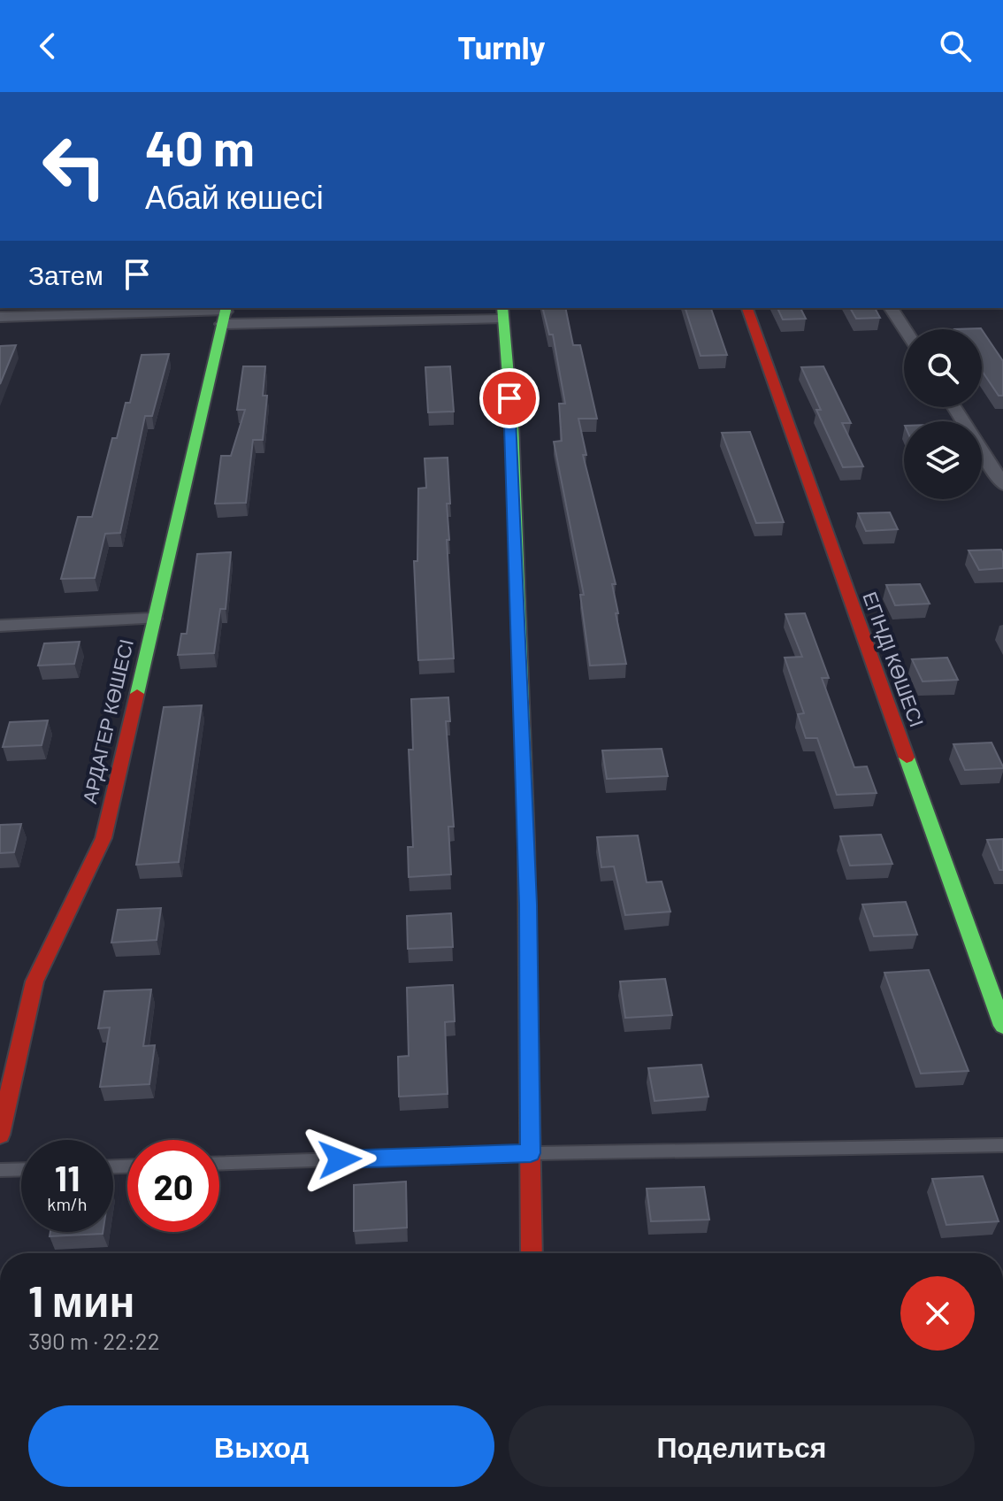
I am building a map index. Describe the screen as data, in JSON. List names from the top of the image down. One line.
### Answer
{"streets":{"street":["ЕГІНДІ КӨШЕСІ","АРДАГЕР КӨШЕСІ"]},"page":{"header":"Turnly","turn":["40 m","Абай көшесі"],"then":"Затем","speed":"11 km/h","limit":"20","heading":["1 мин","390 m · 22:22"],"buttons":["Выход","Поделиться"]}}
